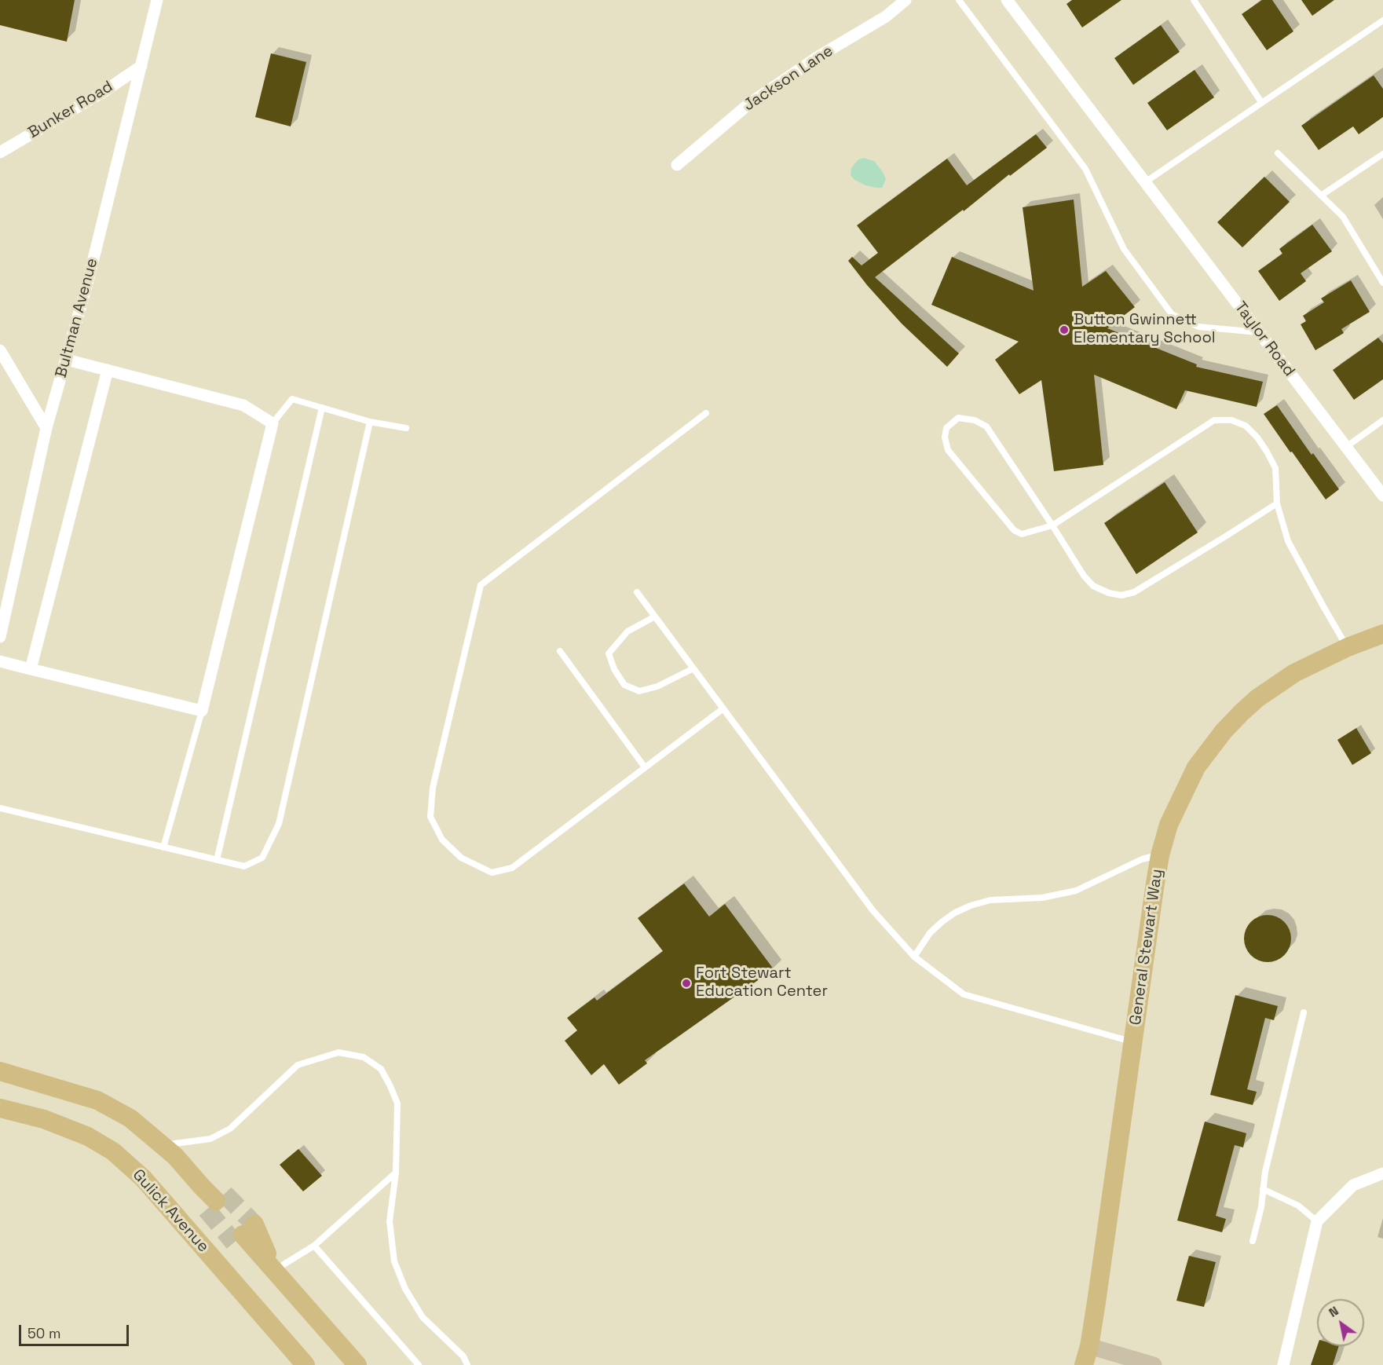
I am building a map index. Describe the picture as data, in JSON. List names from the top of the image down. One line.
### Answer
{"streets":{"main road":["General Stewart Way","Gulick Avenue"],"street":["Jackson Lane","Bunker Road","Bultman Avenue","Taylor Road"]},"crossings":[["Bunker Road","Bultman Avenue"]],"places":["Button Gwinnett Elementary School","Fort Stewart Education Center"],"scale_bar":"50 m","north":"top left"}
